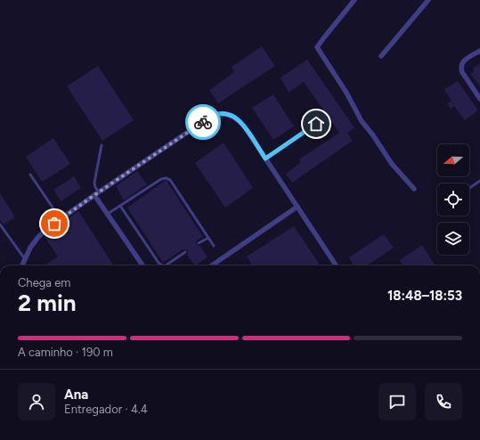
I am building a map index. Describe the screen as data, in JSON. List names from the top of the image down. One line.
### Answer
{"north":"left","page":{"heading":["2 min","Chega em","18:48–18:53"],"panel":["Ana","Entregador · 4.4"],"bar":"A caminho · 190 m"}}
